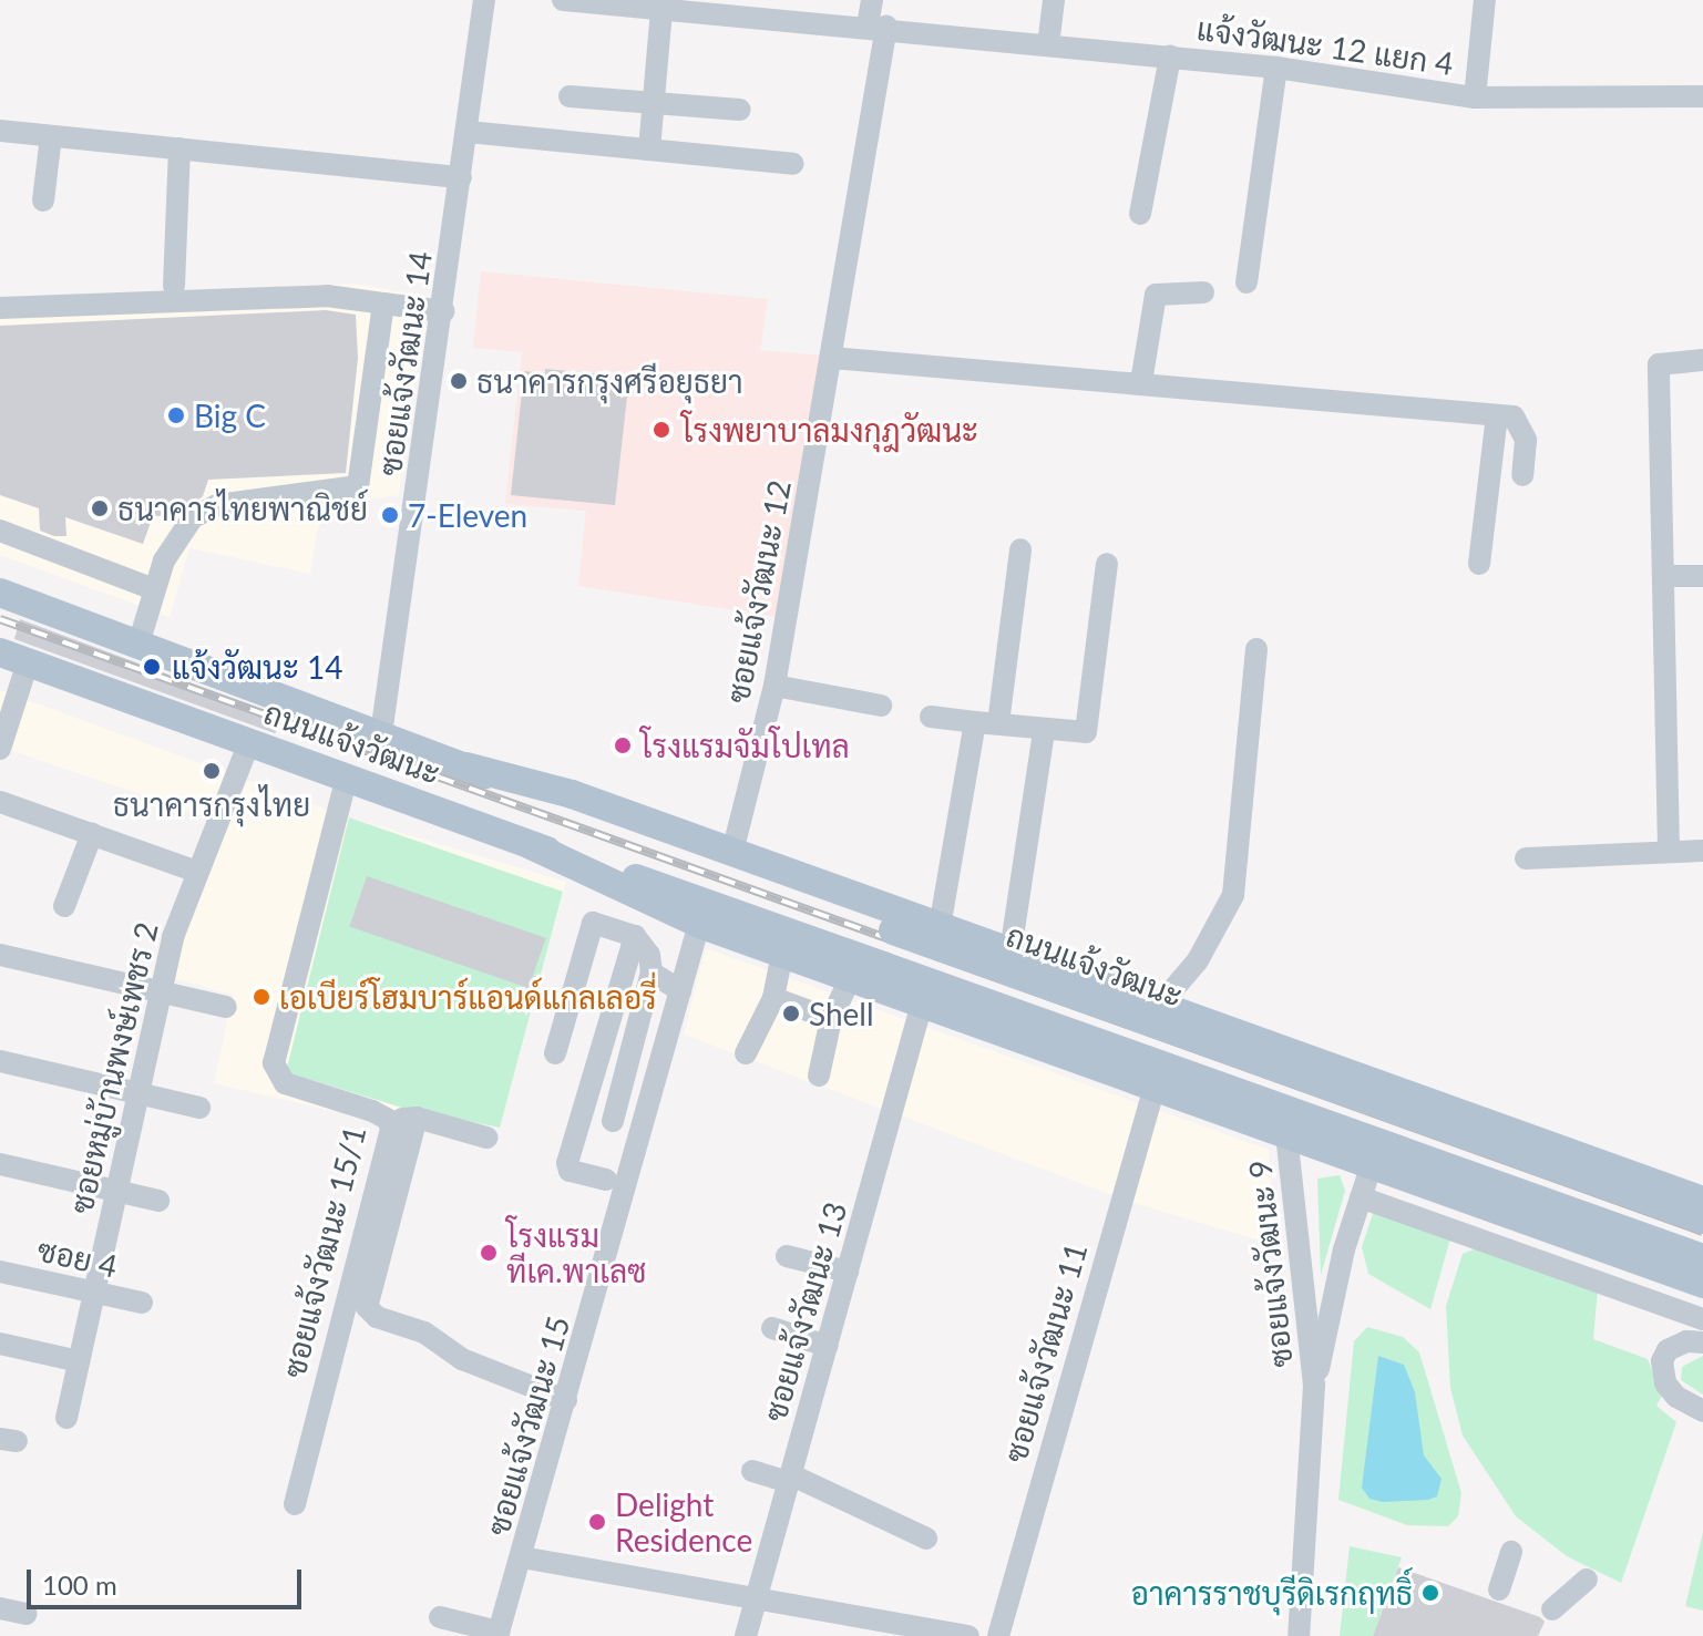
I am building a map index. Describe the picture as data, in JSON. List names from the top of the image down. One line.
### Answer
{"streets":{"main road":["ถนนแจ้งวัฒนะ"],"street":["แจ้งวัฒนะ 12 แยก 4","ซอยแจ้งวัฒนะ 14","ซอยแจ้งวัฒนะ 12","ซอยหมู่บ้านพงษ์เพชร 2","ซอยแจ้งวัฒนะ 15/1","ซอย 4","ซอยแจ้งวัฒนะ 9","ซอยแจ้งวัฒนะ 13","ซอยแจ้งวัฒนะ 11","ซอยแจ้งวัฒนะ 15"]},"crossings":[["แจ้งวัฒนะ 12 แยก 4","ซอยแจ้งวัฒนะ 12"],["ซอยแจ้งวัฒนะ 14","ถนนแจ้งวัฒนะ"],["ซอยแจ้งวัฒนะ 12","ถนนแจ้งวัฒนะ"],["ถนนแจ้งวัฒนะ","ซอยหมู่บ้านพงษ์เพชร 2"],["ถนนแจ้งวัฒนะ","ซอยแจ้งวัฒนะ 15/1"],["ถนนแจ้งวัฒนะ","ซอยแจ้งวัฒนะ 9"],["ถนนแจ้งวัฒนะ","ซอยแจ้งวัฒนะ 13"],["ถนนแจ้งวัฒนะ","ซอยแจ้งวัฒนะ 11"],["ถนนแจ้งวัฒนะ","ซอยแจ้งวัฒนะ 15"],["ซอยหมู่บ้านพงษ์เพชร 2","ซอย 4"]],"places":["ธนาคารกรุงศรีอยุธยา","Big C","โรงพยาบาลมงกุฎวัฒนะ","ธนาคารไทยพาณิชย์","7-Eleven","แจ้งวัฒนะ 14","โรงแรมจัมโปเทล","ธนาคารกรุงไทย","เอเบียร์โฮมบาร์แอนด์แกลเลอรี่","Shell","โรงแรม ทีเค.พาเลซ","Delight Residence","อาคารราชบุรีดิเรกฤทธิ์"],"scale_bar":"100 m"}
